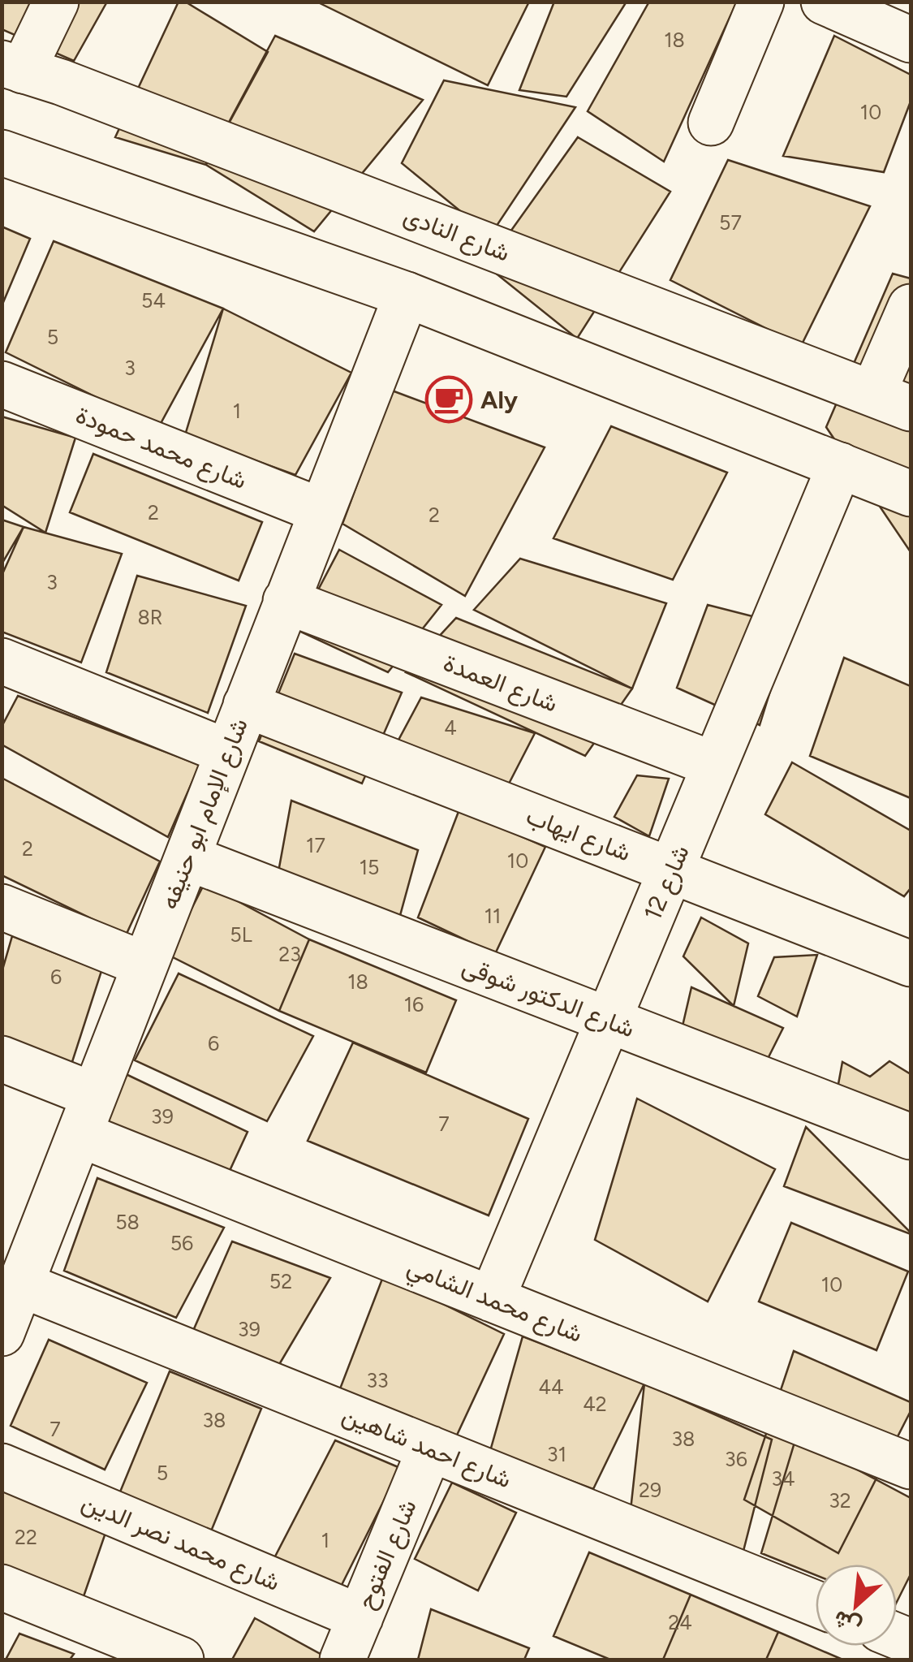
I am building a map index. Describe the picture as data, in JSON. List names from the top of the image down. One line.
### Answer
{"streets":{"street":["شارع النادى","شارع محمد حمودة","شارع العمدة","شارع الإمام ابو حنيفه","شارع ايهاب","شارع 12","شارع الدكتور شوقى","شارع محمد الشامي","شارع احمد شاهين","شارع محمد نصر الدين","شارع الفتوح"]},"crossings":[["شارع محمد حمودة","شارع الإمام ابو حنيفه"],["شارع العمدة","شارع الإمام ابو حنيفه"],["شارع العمدة","شارع 12"],["شارع الإمام ابو حنيفه","شارع ايهاب"],["شارع الإمام ابو حنيفه","شارع الدكتور شوقى"],["شارع الإمام ابو حنيفه","شارع محمد الشامي"],["شارع الإمام ابو حنيفه","شارع احمد شاهين"],["شارع ايهاب","شارع 12"],["شارع 12","شارع الدكتور شوقى"],["شارع 12","شارع محمد الشامي"],["شارع احمد شاهين","شارع الفتوح"],["شارع محمد نصر الدين","شارع الفتوح"]],"places":{"cafe":["Aly"]},"house_numbers":["18","10","57","54","5","3","1","2","2","3","8R","4","17","2","10","15","11","5L","23","6","18","16","6","39","7","58","56","52","10","39","33","44","42","38","7","38","31","36","5","34","29","32","22","1","24"],"north":"bottom left"}
